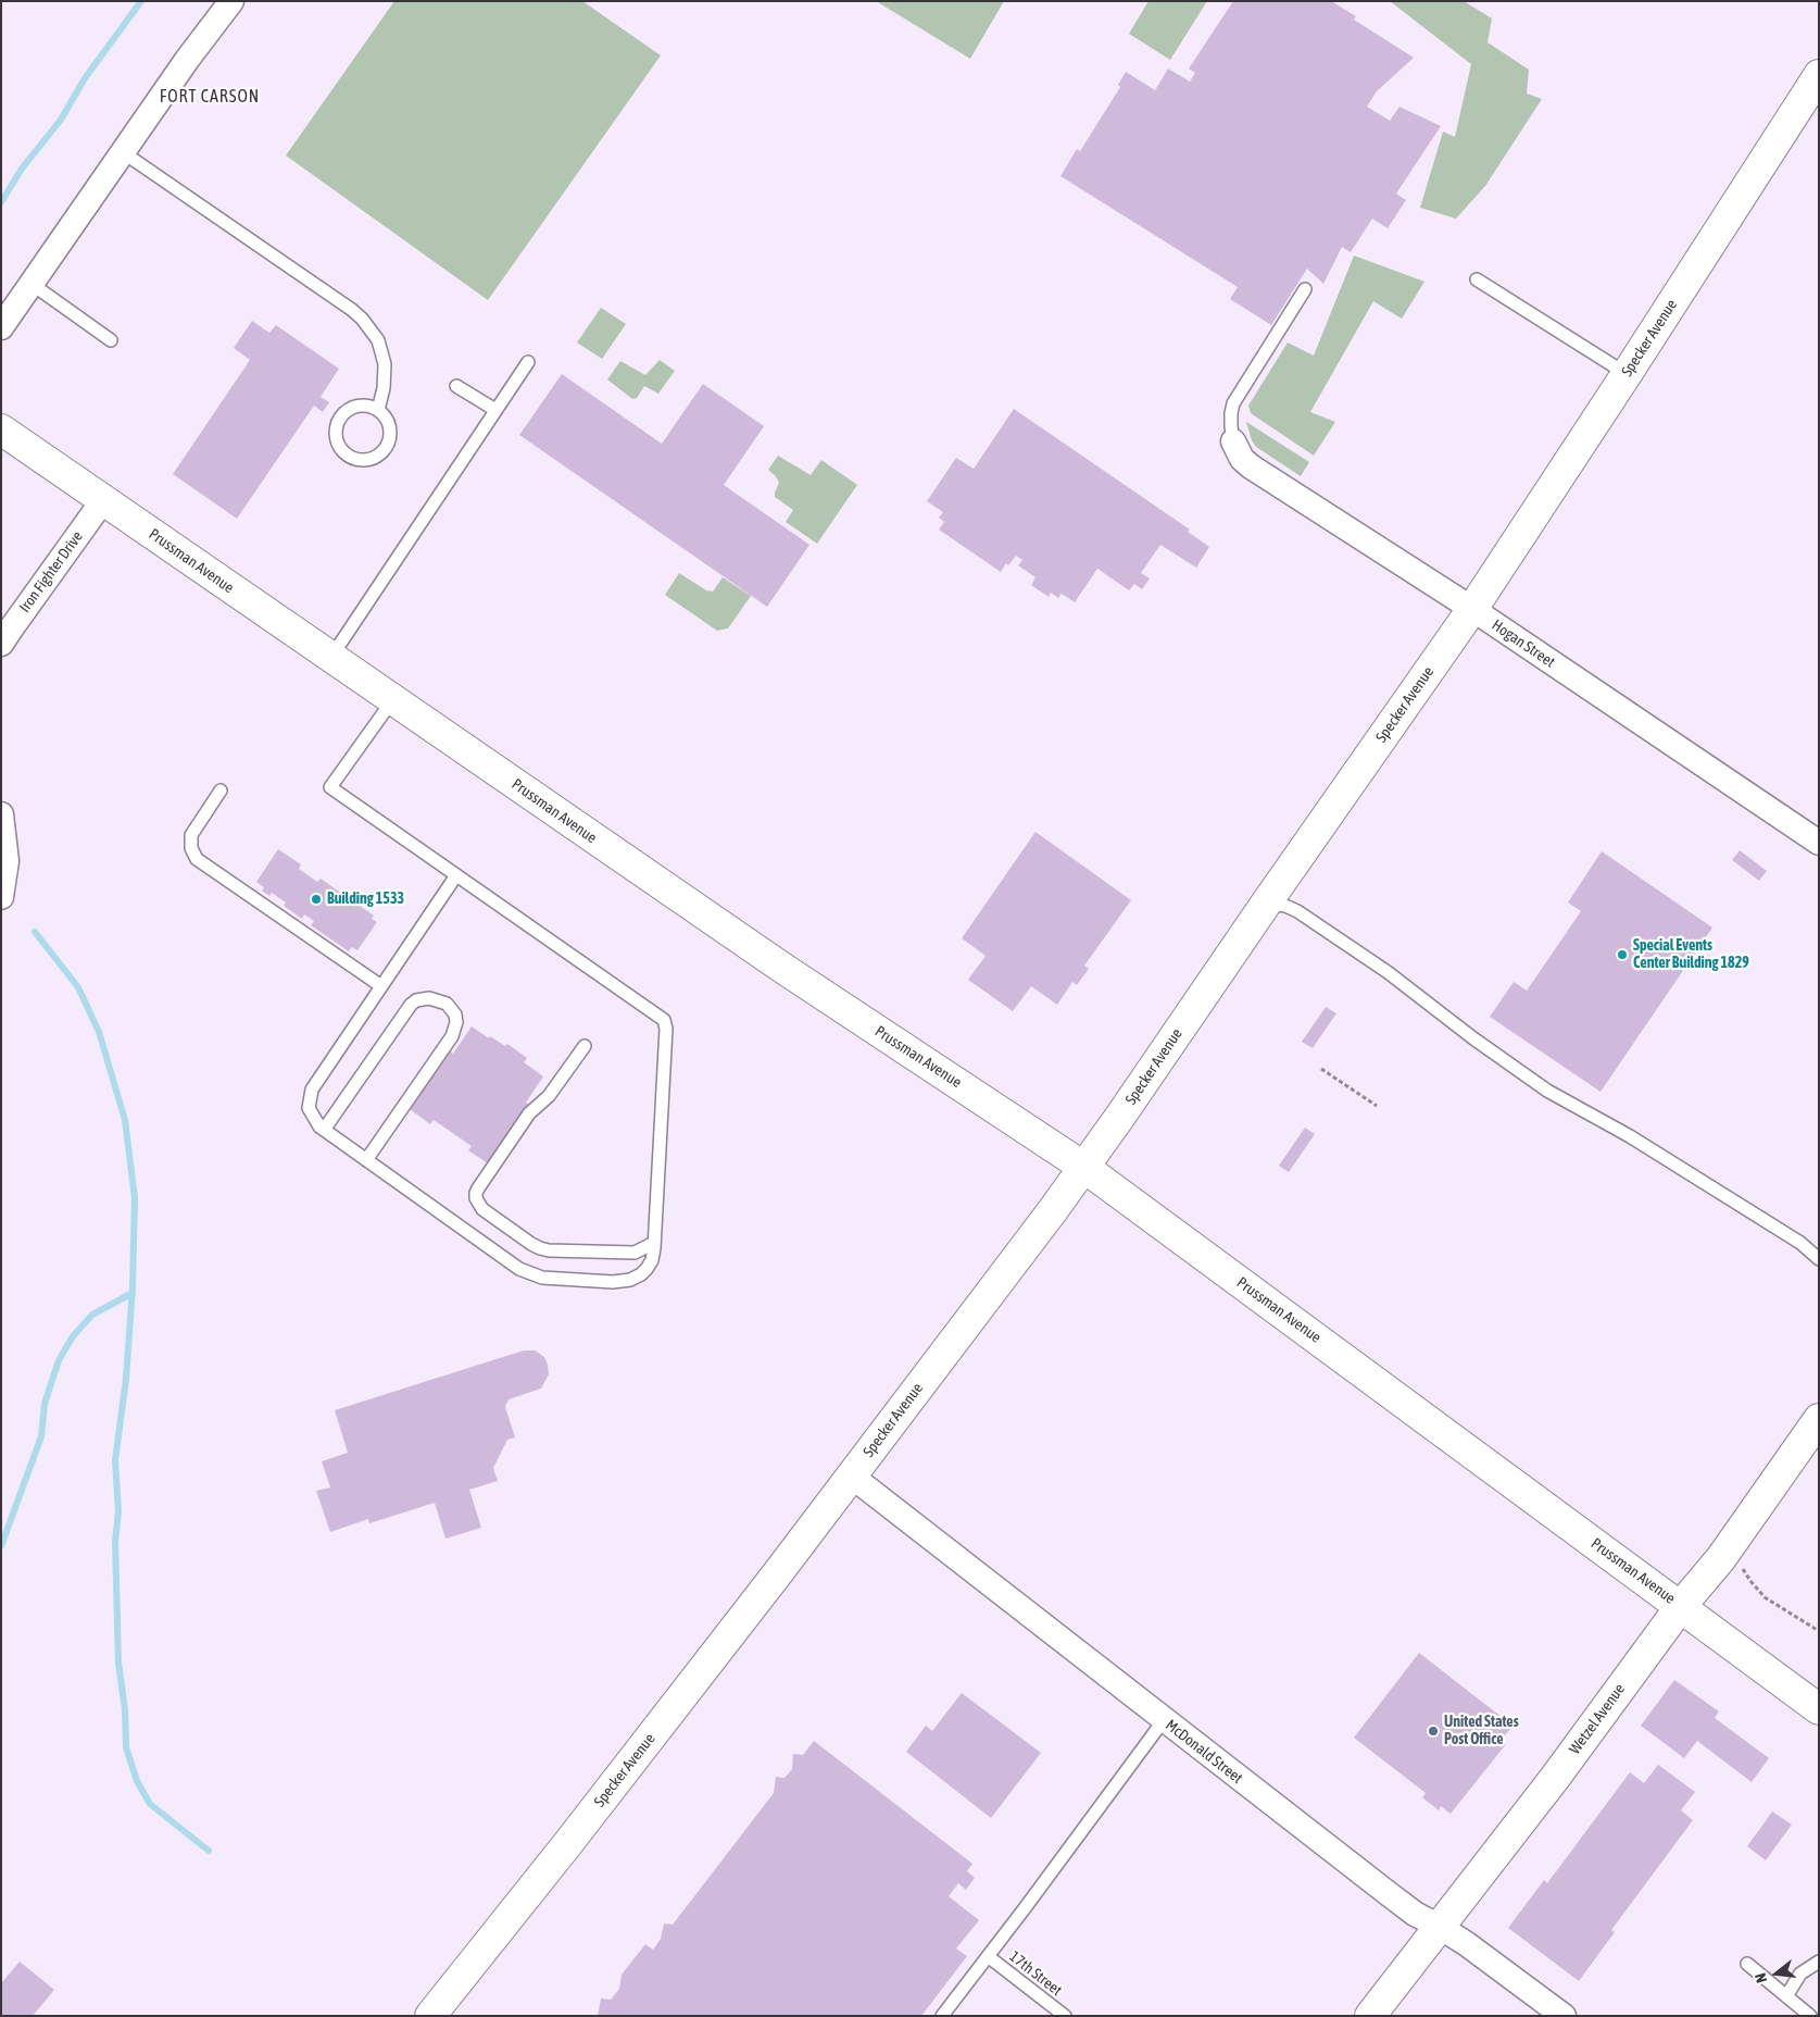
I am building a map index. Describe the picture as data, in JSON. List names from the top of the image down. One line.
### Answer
{"streets":{"street":["Specker Avenue","Prussman Avenue","Iron Fighter Drive","Hogan Street","Wetzel Avenue","McDonald Street"],"lane":["17th Street"]},"crossings":[["Specker Avenue","Prussman Avenue"],["Specker Avenue","Hogan Street"],["Specker Avenue","McDonald Street"],["Prussman Avenue","Iron Fighter Drive"],["Prussman Avenue","Wetzel Avenue"],["Wetzel Avenue","McDonald Street"]],"districts":["FORT CARSON"],"places":["Building 1533","Special Events Center Building 1829","United States Post Office"],"north":"left"}
